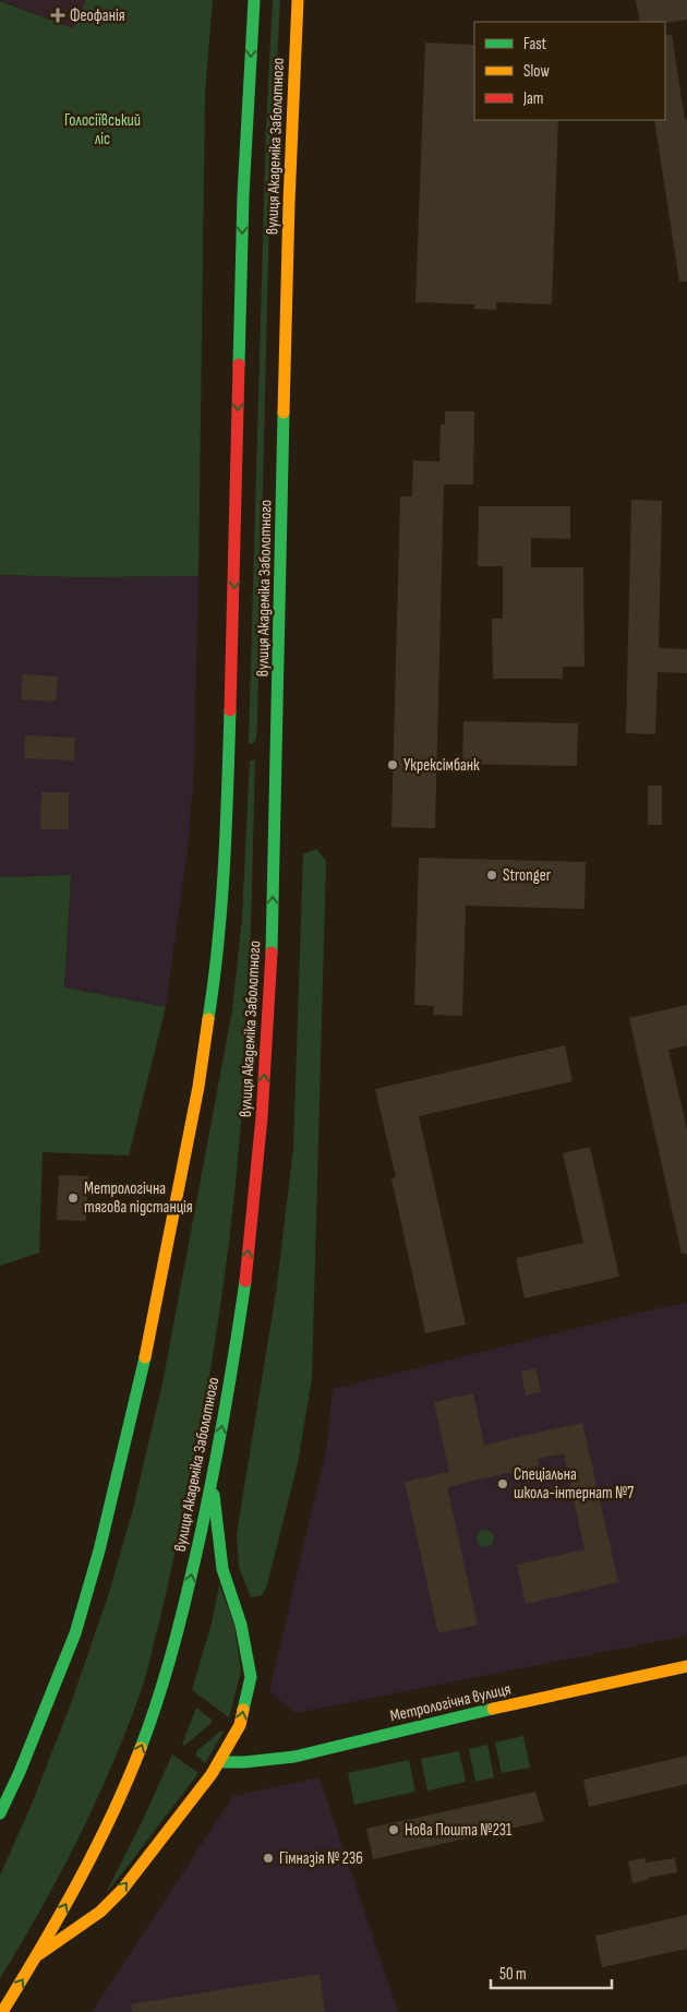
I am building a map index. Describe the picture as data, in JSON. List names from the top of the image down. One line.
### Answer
{"streets":{"main road":["вулиця Академіка Заболотного","Метрологічна вулиця"]},"parks":["Голосіївський ліс"],"places":{"health":["Феофанія"],"other":["Укрексімбанк","Stronger","Метрологічна тягова підстанція","Спеціальна школа-інтернат №7","Нова Пошта №231","Гімназія № 236"]},"legend":["Fast","Slow","Jam"],"scale_bar":"50 m"}
